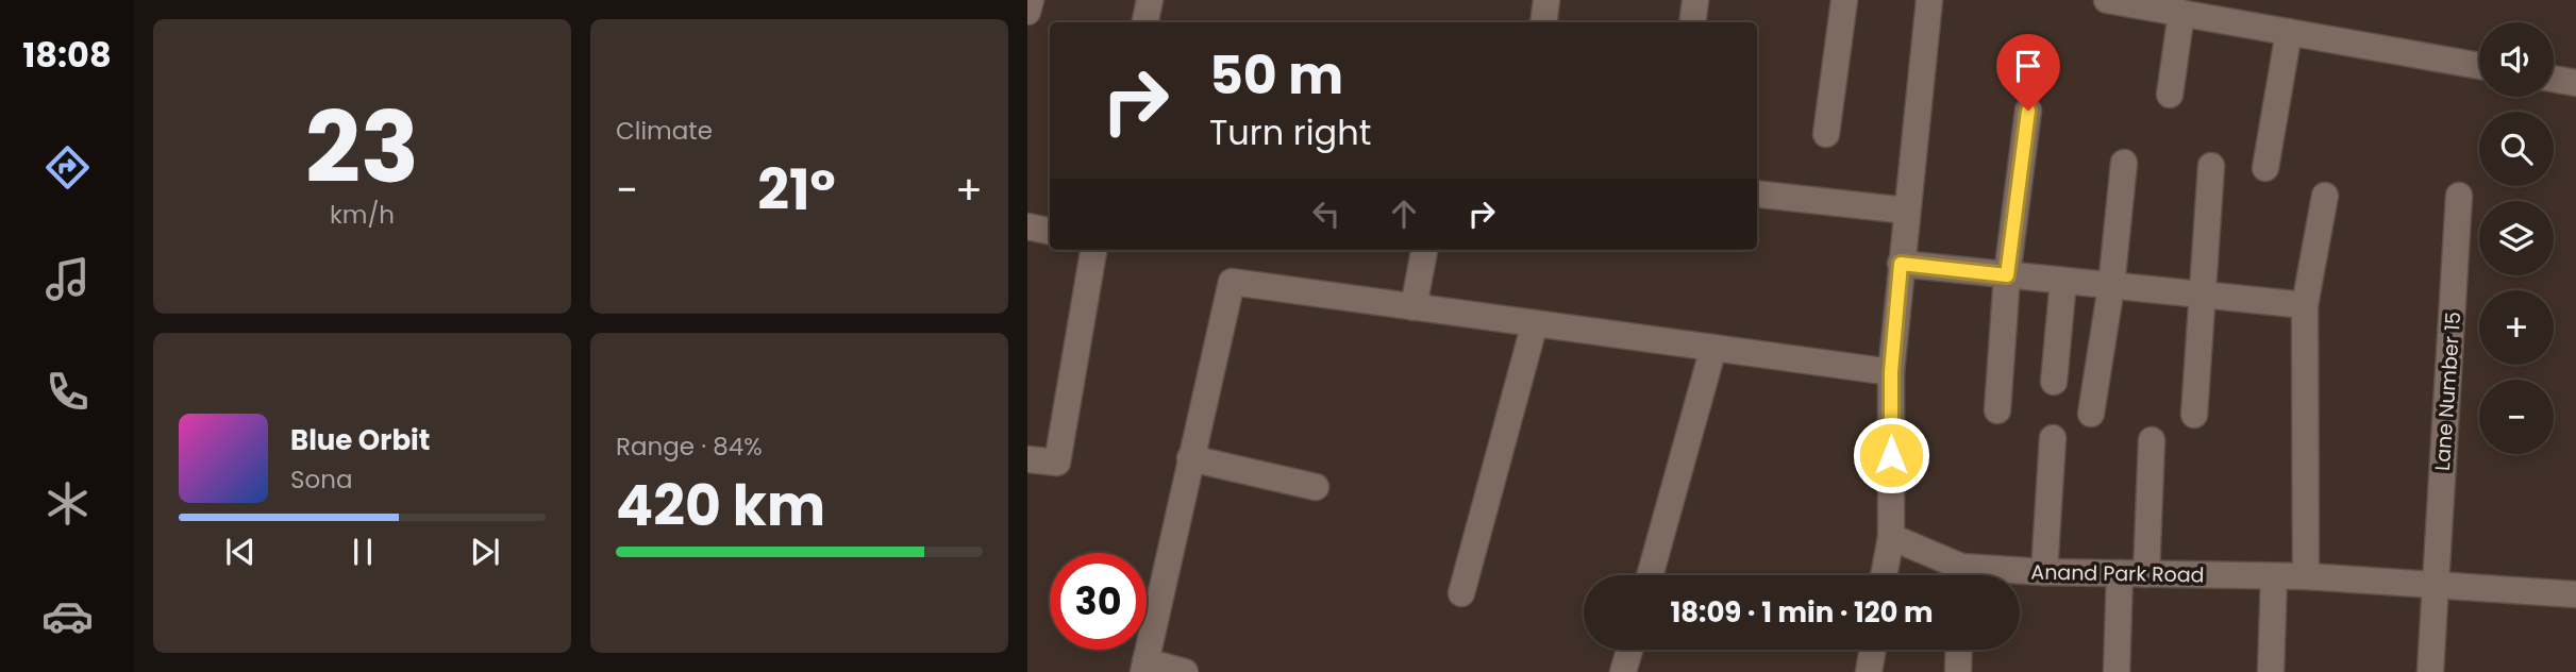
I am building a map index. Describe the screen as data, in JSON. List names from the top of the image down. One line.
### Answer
{"streets":{"street":["Lane Number 15","Anand Park Road"]},"crossings":[["Lane Number 15","Anand Park Road"]],"page":{"tabs":"18:08","tile":[["23","km/h"],"Climate",["Range · 84%","420 km"]],"map_buttons":["+","−"],"turn":["50 m","Turn right"],"heat":["−","21°","+"],"song":["Blue Orbit","Sona"],"limit":"30","trip":"18:09 · 1 min · 120 m"}}
